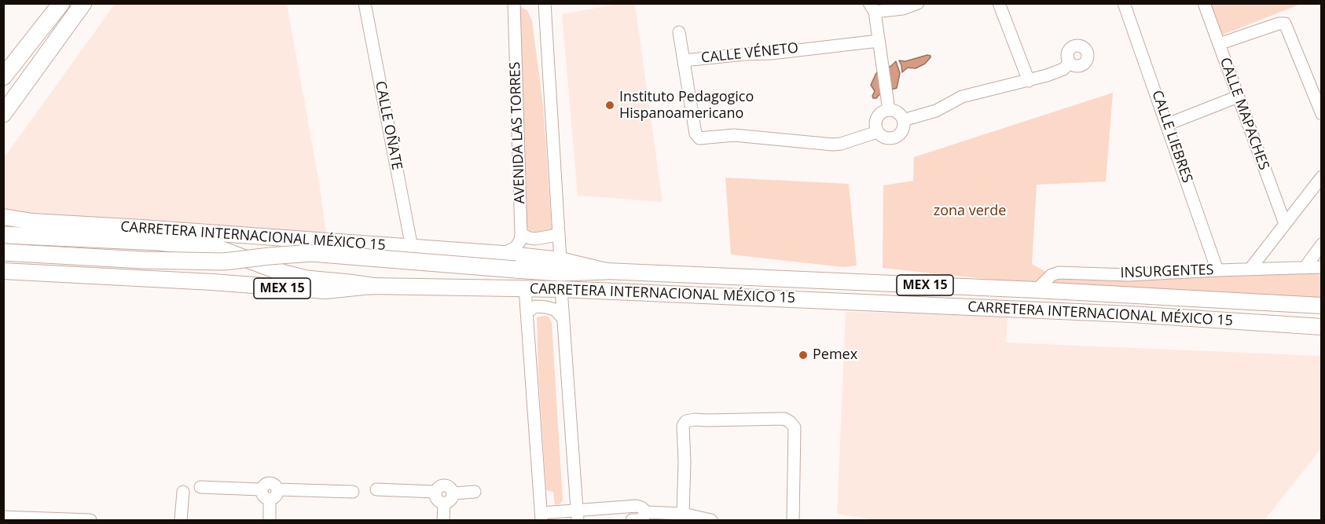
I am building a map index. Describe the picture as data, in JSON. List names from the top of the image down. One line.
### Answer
{"streets":{"highway":["MEX 15"],"main road":["CARRETERA INTERNACIONAL MÉXICO 15"],"street":["CALLE VÉNETO","CALLE MAPACHES","CALLE OÑATE","AVENIDA LAS TORRES","CALLE LIEBRES","INSURGENTES"]},"crossings":[["CALLE OÑATE","CARRETERA INTERNACIONAL MÉXICO 15"],["CALLE LIEBRES","INSURGENTES"],["CARRETERA INTERNACIONAL MÉXICO 15","INSURGENTES"],["CARRETERA INTERNACIONAL MÉXICO 15","MEX 15"]],"parks":["zona verde"],"places":["Instituto Pedagogico Hispanoamericano","Pemex"]}
